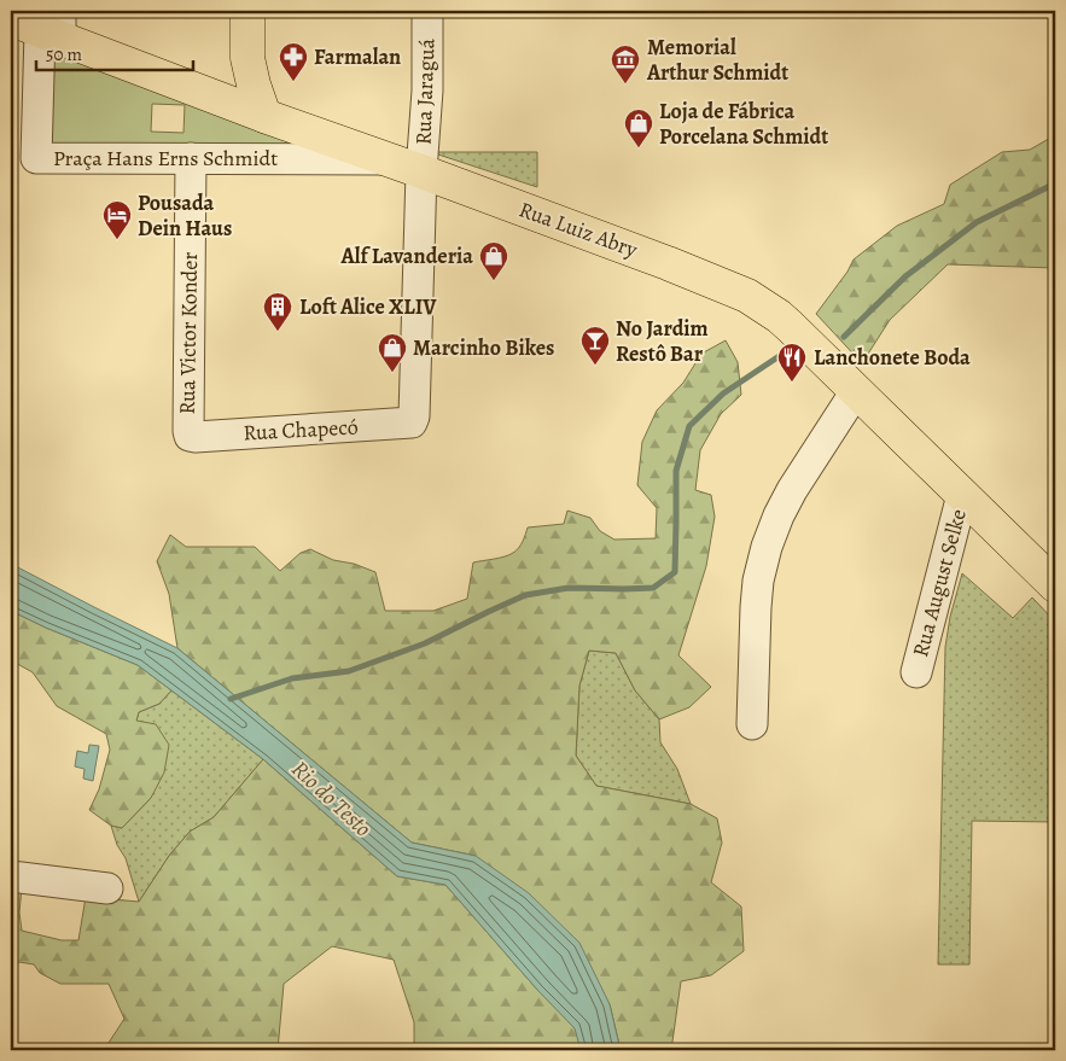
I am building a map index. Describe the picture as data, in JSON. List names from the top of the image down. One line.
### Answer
{"streets":{"main road":["Rua Luiz Abry"],"street":["Rua Jaraguá","Praça Hans Erns Schmidt","Rua Victor Konder","Rua Chapecó","Rua August Selke"]},"crossings":[["Rua Jaraguá","Rua Luiz Abry"],["Rua Jaraguá","Rua Chapecó"],["Praça Hans Erns Schmidt","Rua Luiz Abry"],["Praça Hans Erns Schmidt","Rua Victor Konder"],["Rua Luiz Abry","Rua August Selke"],["Rua Victor Konder","Rua Chapecó"]],"water":["Rio do Testo"],"places":{"pharmacy":["Farmalan"],"museum":["Memorial Arthur Schmidt"],"shop":["Loja de Fábrica Porcelana Schmidt","Alf Lavanderia","Marcinho Bikes"],"hotel":["Pousada Dein Haus"],"building":["Loft Alice XLIV"],"bar":["No Jardim Restô Bar"],"restaurant":["Lanchonete Boda"]},"scale_bar":"50 m"}
